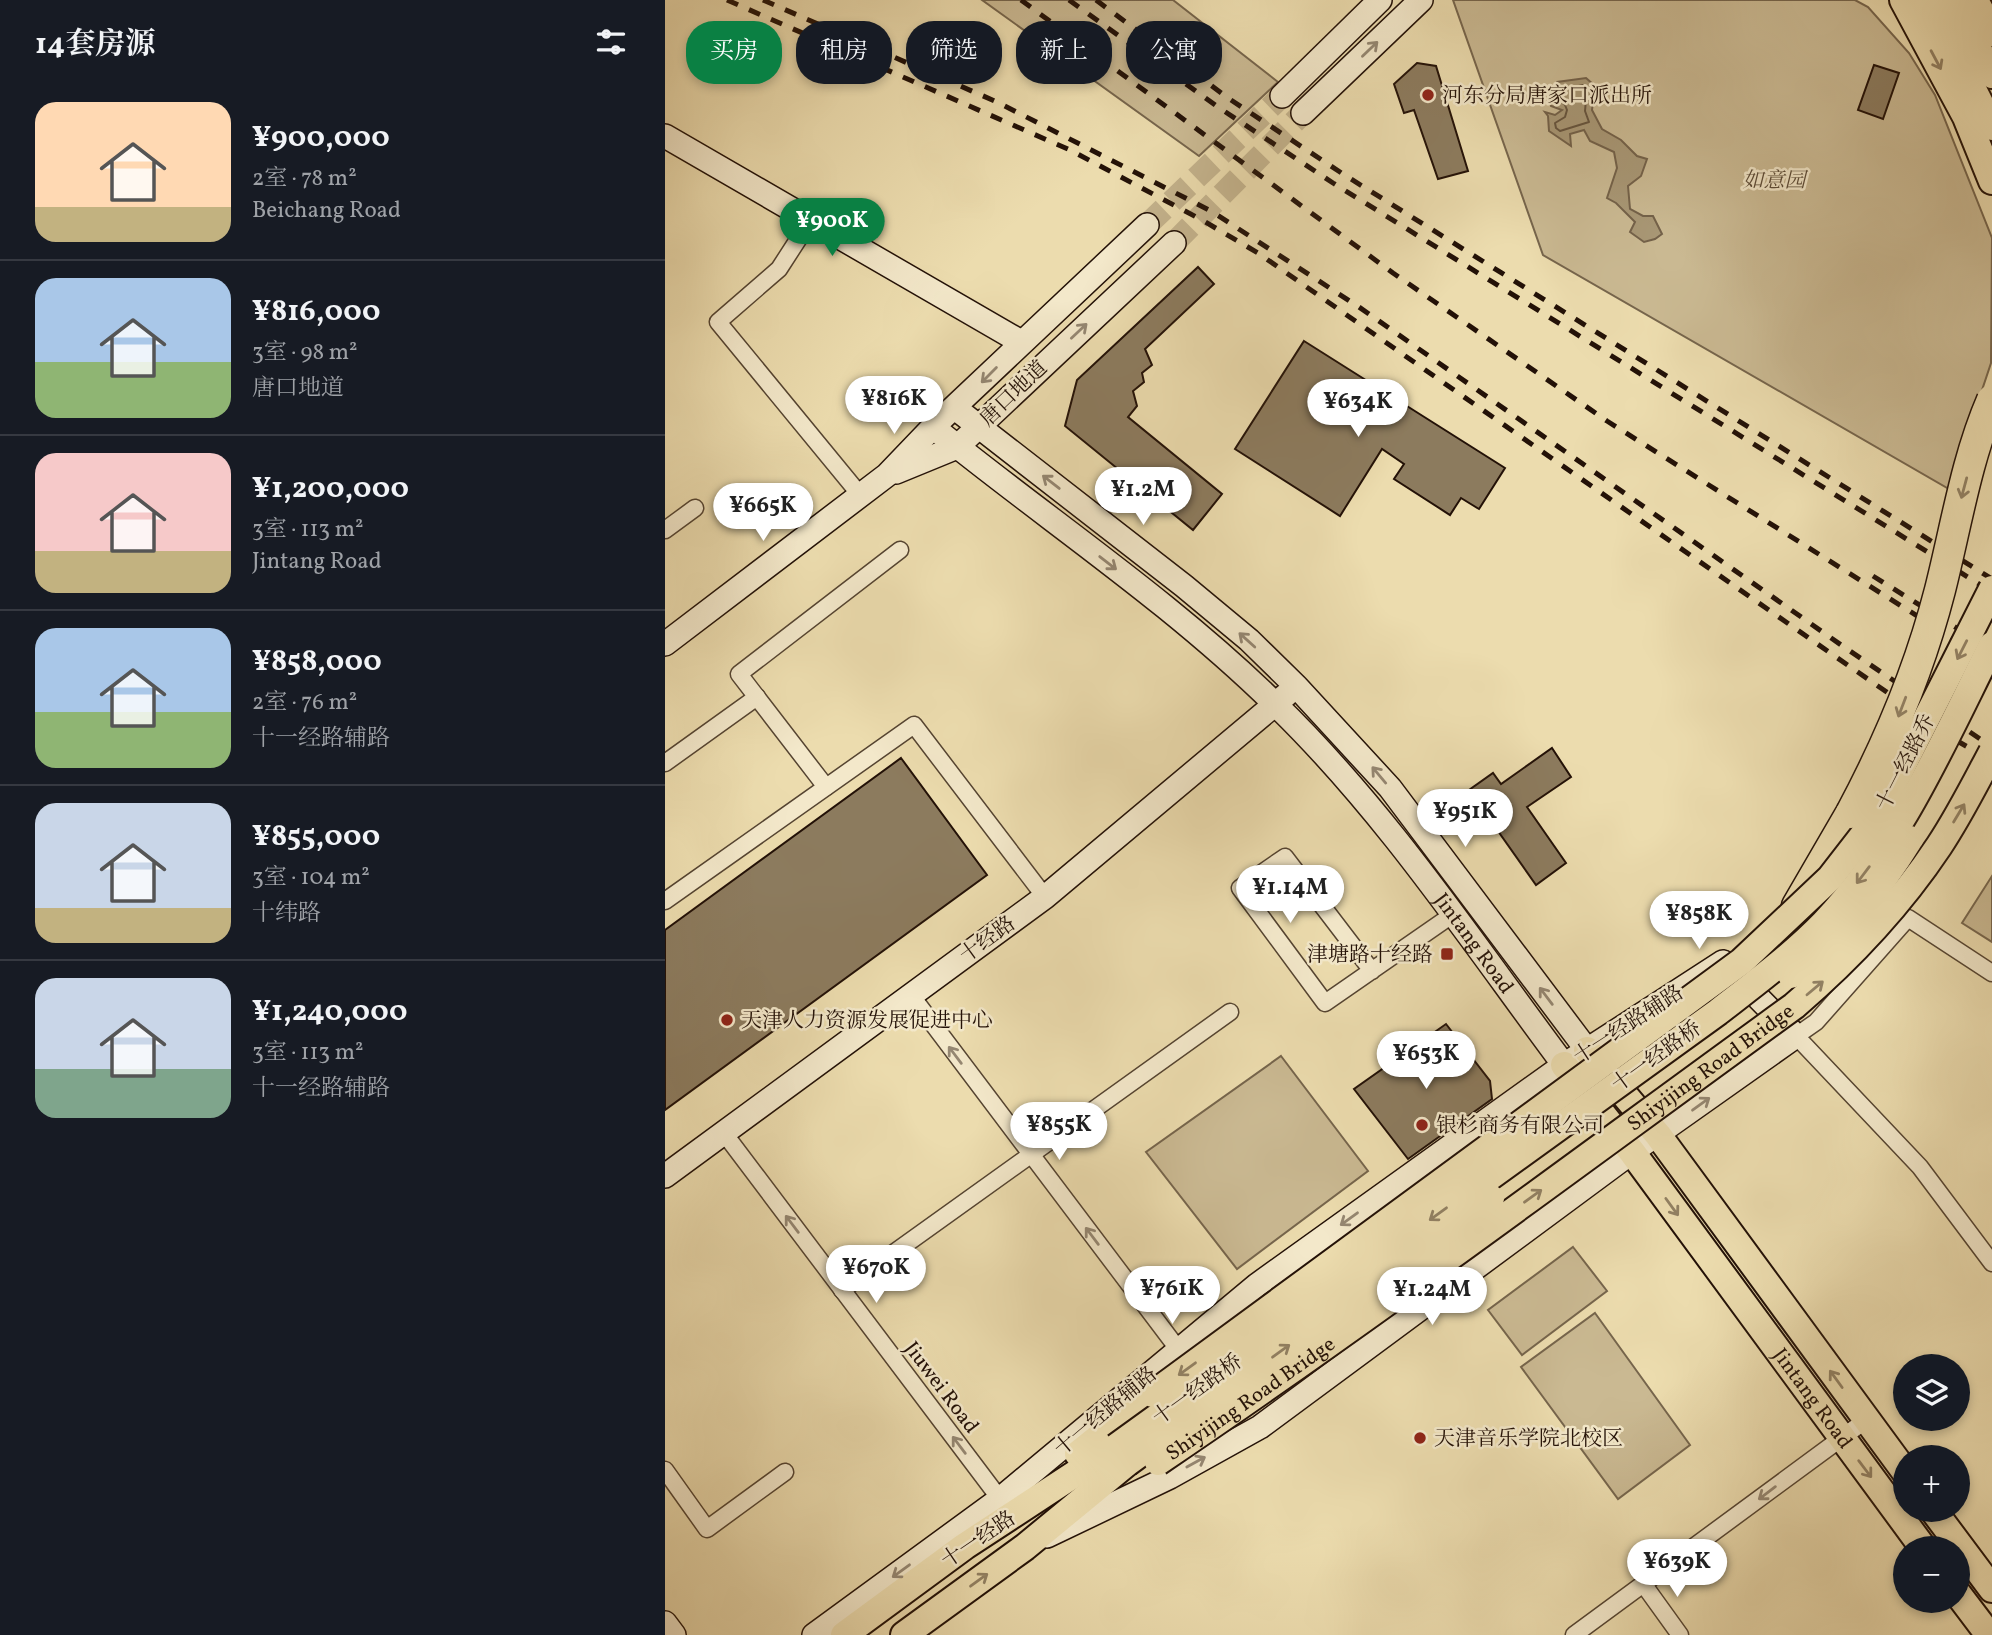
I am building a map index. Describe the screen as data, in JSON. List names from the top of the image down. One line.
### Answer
{"streets":{"main road":["唐口地道","十一经路乔","十经路","Jintang Road","十一经路辅路","十一经路桥","Shiyijing Road Bridge","十一经路"],"street":["Jiuwei Road"]},"crossings":[["唐口地道","Jintang Road"],["十一经路乔","十一经路"],["十经路","Jintang Road"],["十经路","Jiuwei Road"],["Jintang Road","十一经路辅路"],["十一经路辅路","Jiuwei Road"],["十一经路桥","十一经路"],["Shiyijing Road Bridge","十一经路"]],"one_way":["Jiuwei Road"],"parks":["如意园"],"places":{"other":["河东分局唐家口派出所","天津人力资源发展促进中心","银杉商务有限公司","天津音乐学院北校区"],"transit":["津塘路十经路"]},"page":{"heading":"14套房源","chip":["买房","租房","筛选","新上","公寓"],"list":[{"name":"¥900,000","note":"2室 · 78 m² · Beichang Road"},{"name":"¥816,000","note":"3室 · 98 m² · 唐口地道"},{"name":"¥1,200,000","note":"3室 · 113 m² · Jintang Road"},{"name":"¥858,000","note":"2室 · 76 m² · 十一经路辅路"},{"name":"¥855,000","note":"3室 · 104 m² · 十纬路"},{"name":"¥1,240,000","note":"3室 · 113 m² · 十一经路辅路"}],"price":["¥900K","¥816K","¥634K","¥1.2M","¥665K","¥951K","¥1.14M","¥858K","¥653K","¥855K","¥670K","¥761K","¥1.24M","¥639K"],"map_buttons":["+","−"]}}
